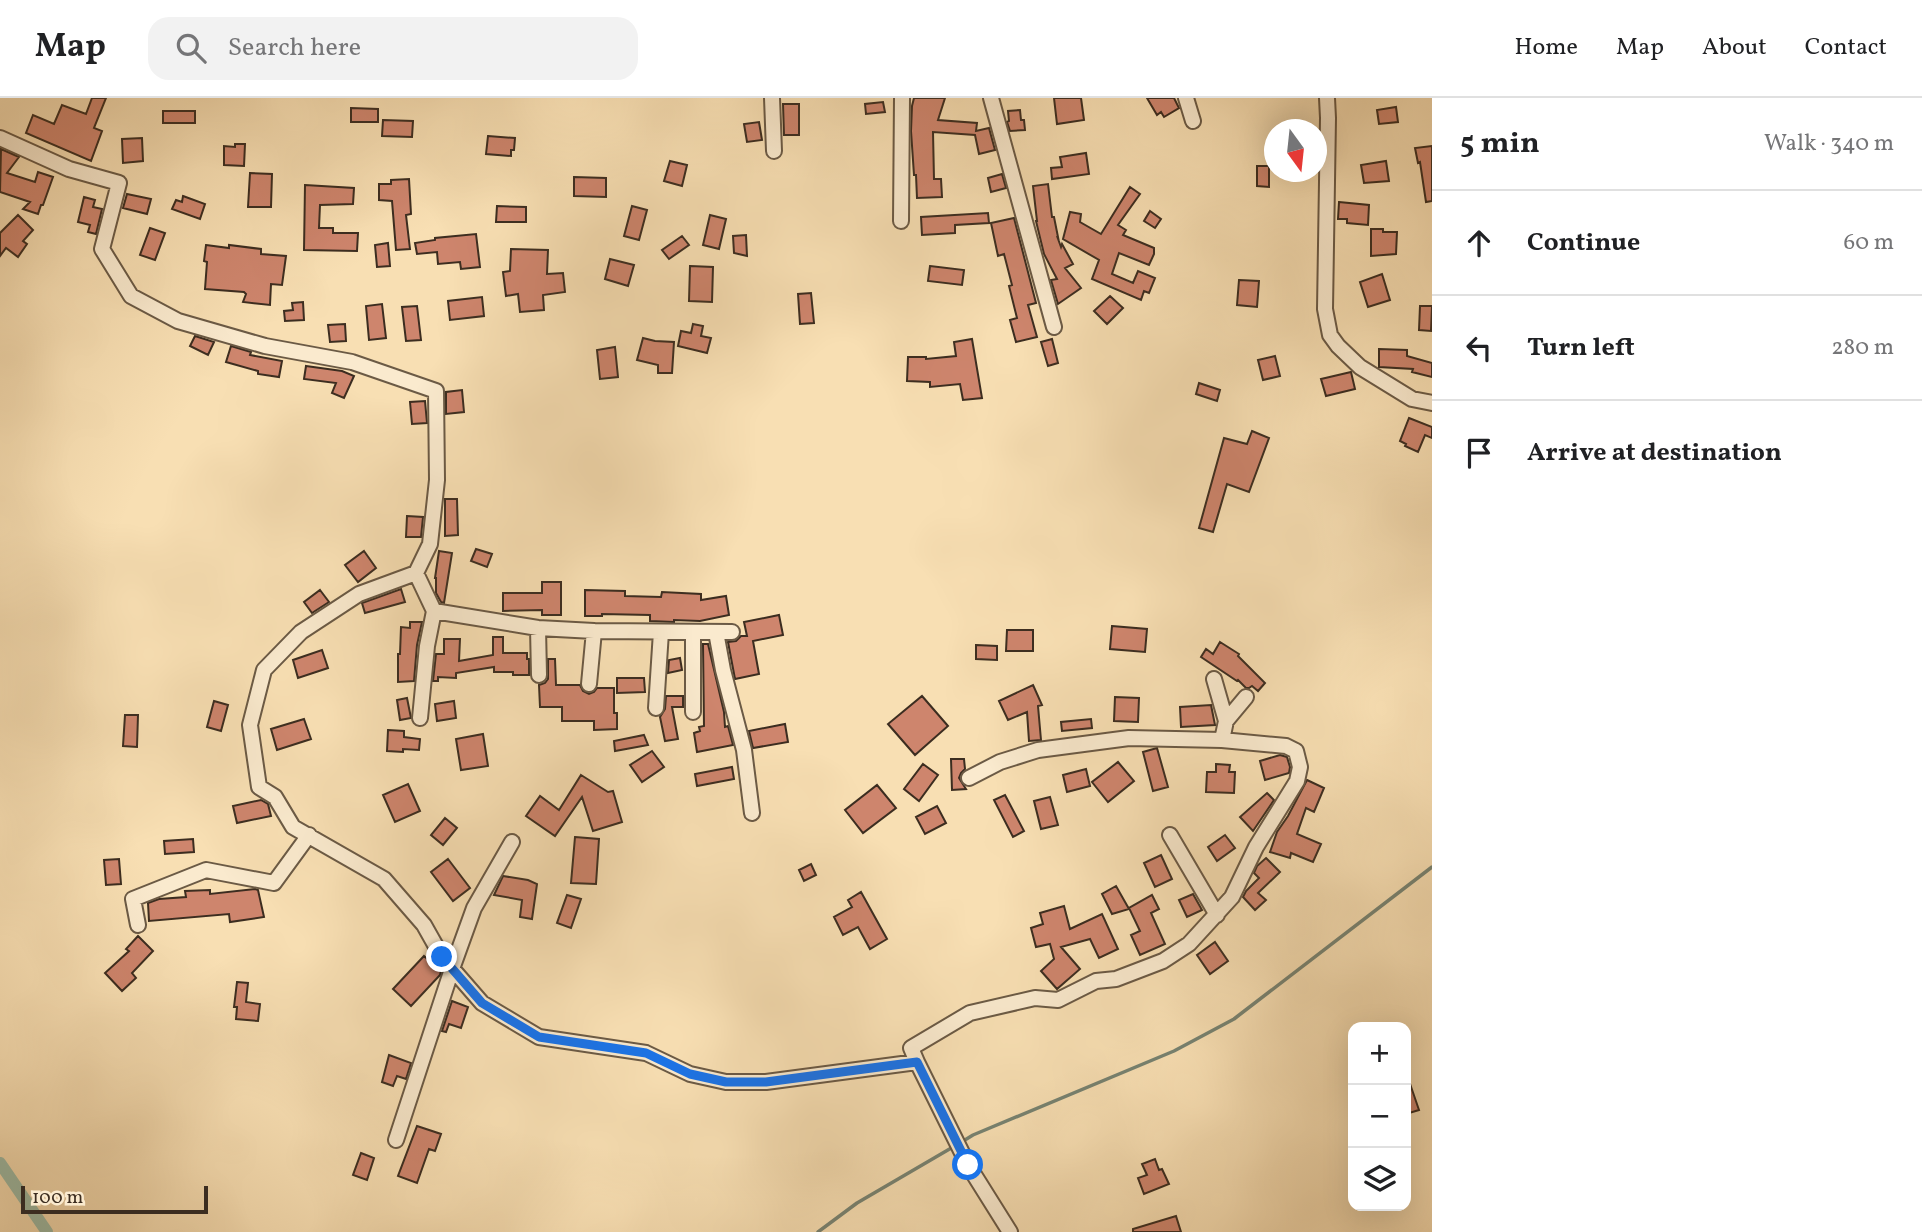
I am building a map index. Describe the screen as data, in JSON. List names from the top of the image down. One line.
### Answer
{"scale_bar":"100 m","north":"bottom","page":{"header":"Map","search":"Search here","nav":["Home","Map","About","Contact"],"heading":["5 min","Walk · 340 m"],"list":[["Continue","60 m"],["Turn left","280 m"],"Arrive at destination"],"map_buttons":["+","−"],"scale":"100 m"}}
